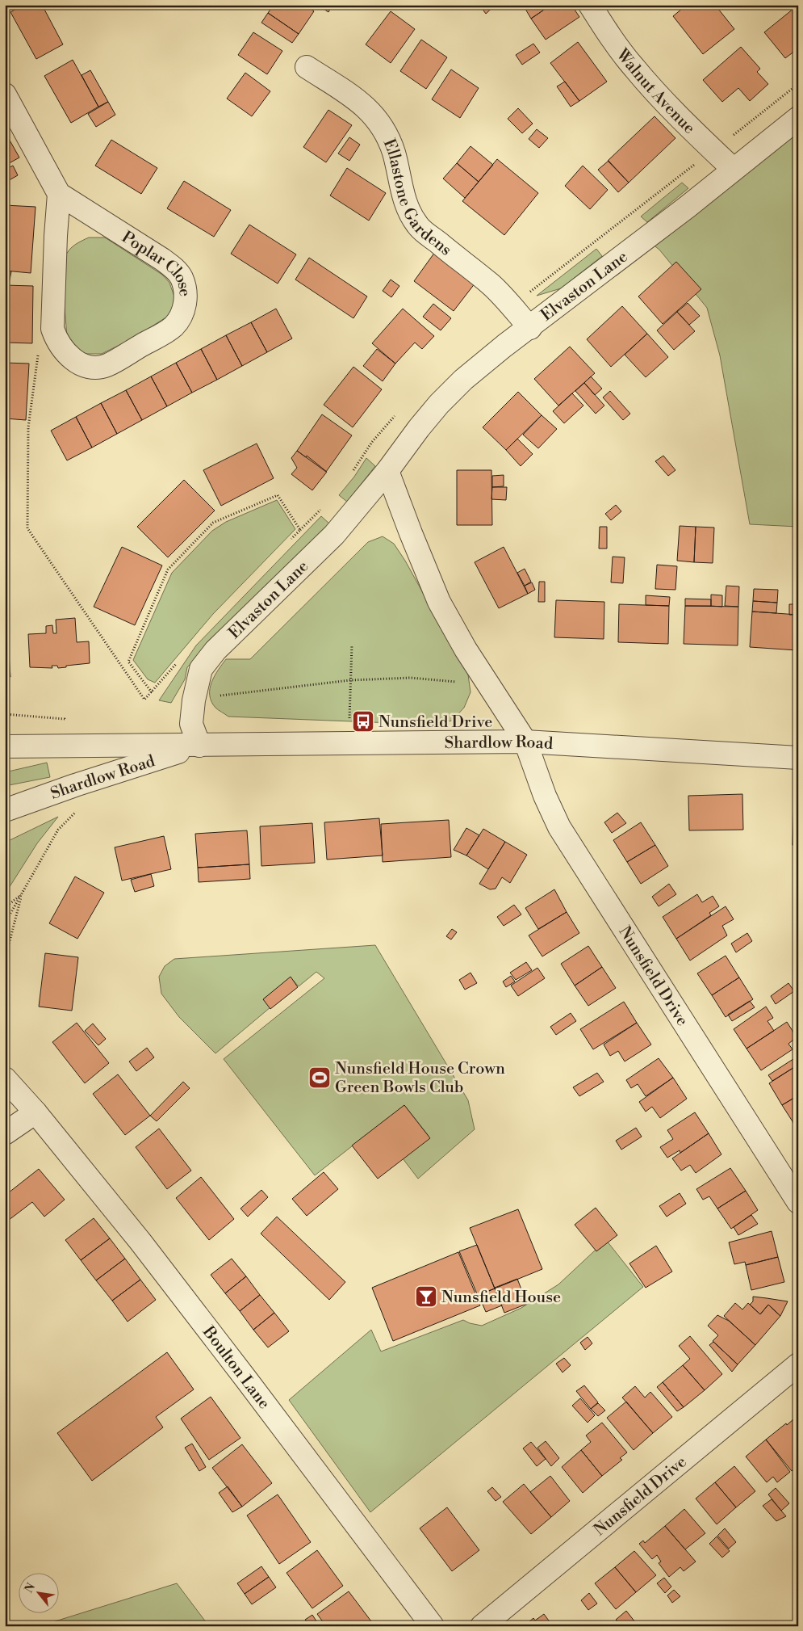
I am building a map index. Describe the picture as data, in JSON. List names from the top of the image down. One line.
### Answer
{"streets":{"street":["Walnut Avenue","Ellastone Gardens","Poplar Close","Elvaston Lane","Shardlow Road","Nunsfield Drive","Boulton Lane"]},"crossings":[["Walnut Avenue","Elvaston Lane"],["Ellastone Gardens","Elvaston Lane"],["Elvaston Lane","Shardlow Road"],["Shardlow Road","Nunsfield Drive"]],"places":{"bus stop":["Nunsfield Drive"],"sports":["Nunsfield House Crown Green Bowls Club"],"bar":["Nunsfield House"]},"north":"top left"}
